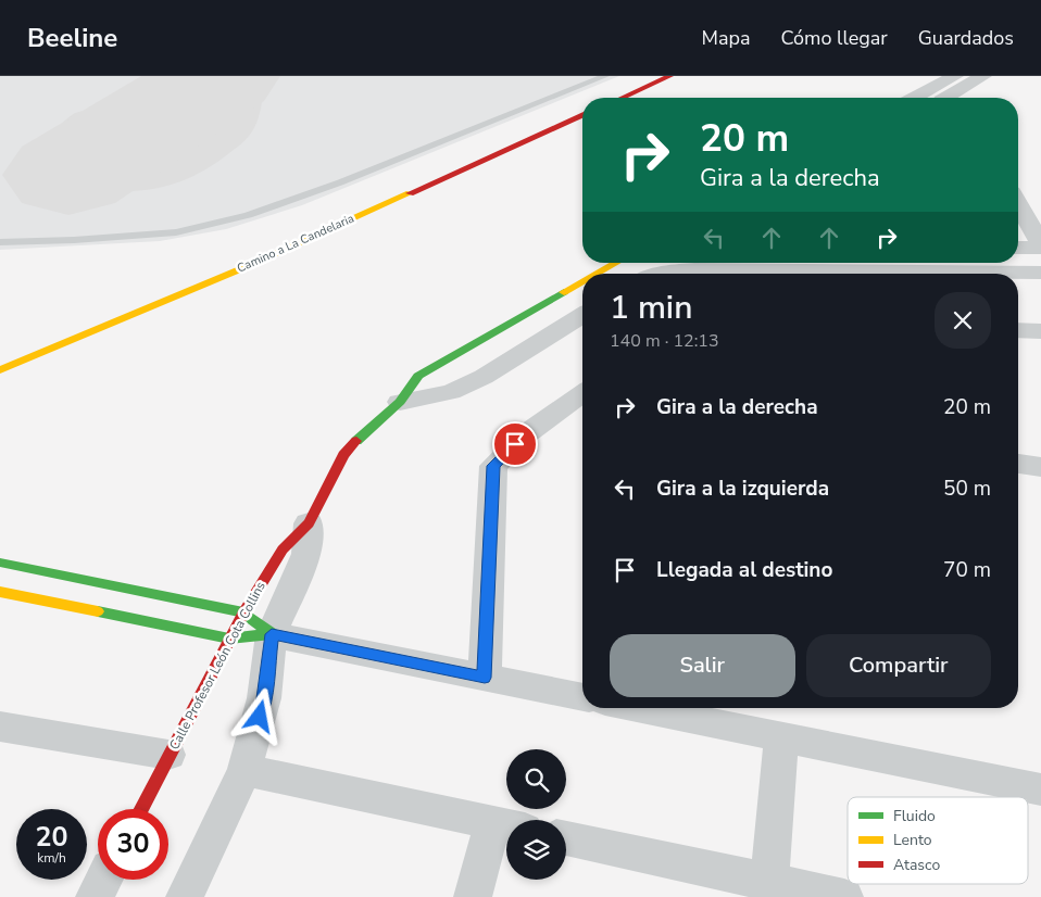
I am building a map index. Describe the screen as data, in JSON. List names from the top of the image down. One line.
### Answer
{"streets":{"street":["Camino a La Candelaria","Calle Profesor León Cota Collins"]},"legend":["Fluido","Lento","Atasco"],"page":{"header":"Beeline","nav":["Mapa","Cómo llegar","Guardados"],"turn":["20 m","Gira a la derecha"],"heading":["1 min","140 m · 12:13"],"list":[{"name":"Gira a la derecha","value":"20 m"},{"name":"Gira a la izquierda","value":"50 m"},{"name":"Llegada al destino","value":"70 m"}],"buttons":["Salir","Compartir"],"speed":"20 km/h","limit":"30"}}
